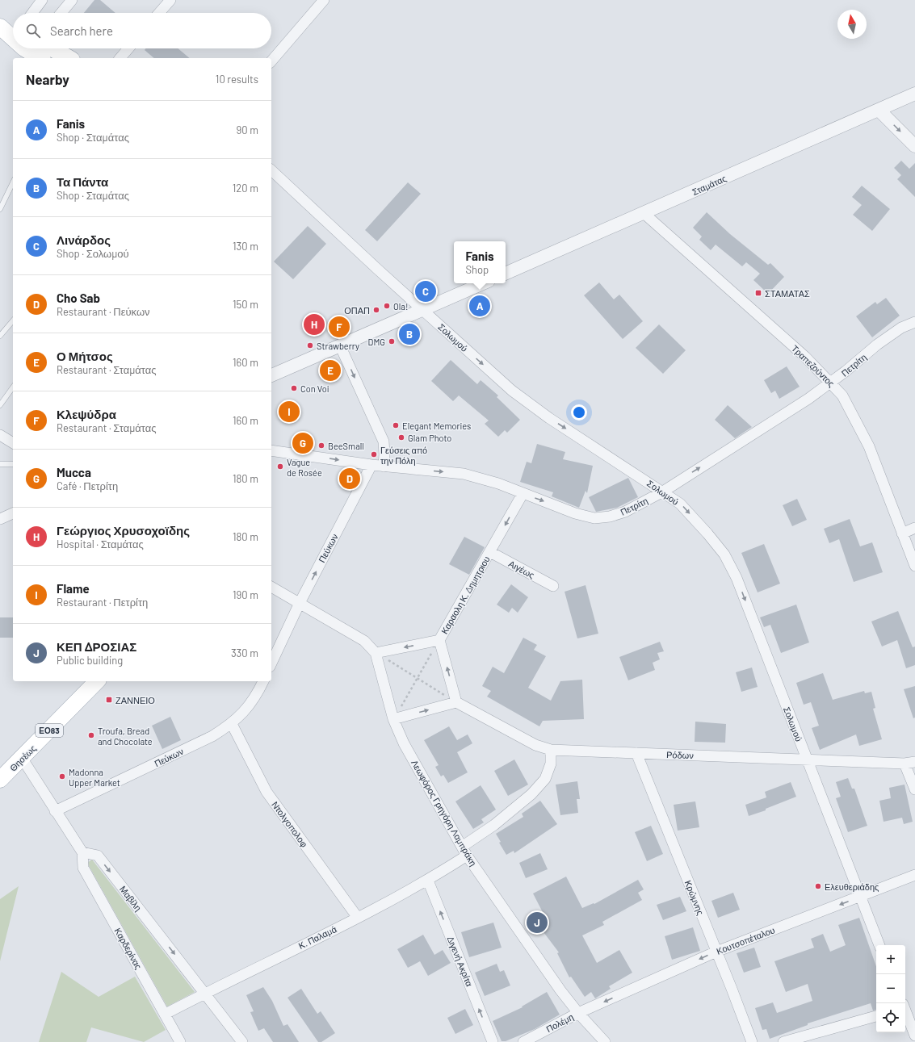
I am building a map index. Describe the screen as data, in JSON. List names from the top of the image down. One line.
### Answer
{"streets":{"main road":["ΕΟ83","Θησέως"],"street":["Σταμάτας","Σολωμού","Πετρίτη","Τραπεζούντος","Πεύκων","Αιγέως","Καραολη Κ. Δημητριου","Ρόδων","Λεωφόρος Γρηγόρη Λαμπράκη","Ντολγοπολοφ","Κρώμνης","Μαβίλη","Κ. Παλαμά","Κουτσοπέταλου","Καρδερίνας","Διγενή Ακρίτα","Πολέμη"]},"crossings":[["Σταμάτας","Τραπεζούντος"],["Σολωμού","Πετρίτη"],["Σολωμού","Ρόδων"],["Σολωμού","Κουτσοπέταλου"],["Πετρίτη","Τραπεζούντος"],["Πετρίτη","Πεύκων"],["Πετρίτη","Καραολη Κ. Δημητριου"],["Πεύκων","Ντολγοπολοφ"],["Αιγέως","Καραολη Κ. Δημητριου"],["Καραολη Κ. Δημητριου","Ρόδων"],["Ρόδων","Κρώμνης"],["Ρόδων","Κ. Παλαμά"],["Λεωφόρος Γρηγόρη Λαμπράκη","Κ. Παλαμά"],["Λεωφόρος Γρηγόρη Λαμπράκη","Κουτσοπέταλου"],["Λεωφόρος Γρηγόρη Λαμπράκη","Πολέμη"],["Ντολγοπολοφ","Κ. Παλαμά"],["Κρώμνης","Κουτσοπέταλου"],["Μαβίλη","Κ. Παλαμά"],["Μαβίλη","Καρδερίνας"],["Κ. Παλαμά","Καρδερίνας"],["Κ. Παλαμά","Διγενή Ακρίτα"],["Κουτσοπέταλου","Πολέμη"]],"one_way":["Σολωμού","Πετρίτη","Μαβίλη","Κουτσοπέταλου","Διγενή Ακρίτα"],"places":{"transit":["ΣΤΑΜΑΤΑΣ","ΖΑΝΝΕΙΟ"],"other":["Ola!","ΟΠΑΠ","DMG","Strawberry","Con Voi","Elegant Memories","Glam Photo","BeeSmall","Γεύσεις από την Πόλη","Vague de Rosée","Troufa, Bread and Chocolate","Madonna Upper Market","Ελευθεριάδης"]},"north":"top","page":{"search":"Search here","heading":["Nearby","10 results"],"list":[{"mark":"A","name":"Fanis","note":"Shop · Σταμάτας","value":"90 m"},{"mark":"B","name":"Τα Πάντα","note":"Shop · Σταμάτας","value":"120 m"},{"mark":"C","name":"Λινάρδος","note":"Shop · Σολωμού","value":"130 m"},{"mark":"D","name":"Cho Sab","note":"Restaurant · Πεύκων","value":"150 m"},{"mark":"E","name":"Ο Μήτσος","note":"Restaurant · Σταμάτας","value":"160 m"},{"mark":"F","name":"Κλεψύδρα","note":"Restaurant · Σταμάτας","value":"160 m"},{"mark":"G","name":"Mucca","note":"Café · Πετρίτη","value":"180 m"},{"mark":"H","name":"Γεώργιος Χρυσοχοϊδης","note":"Hospital · Σταμάτας","value":"180 m"},{"mark":"I","name":"Flame","note":"Restaurant · Πετρίτη","value":"190 m"},{"mark":"J","name":"ΚΕΠ ΔΡΟΣΙΑΣ","note":"Public building","value":"330 m"}],"popup":["Fanis","Shop"],"pins":["C","A","H","F","B","E","I","G","D","J"],"map_buttons":["+","−"]}}
